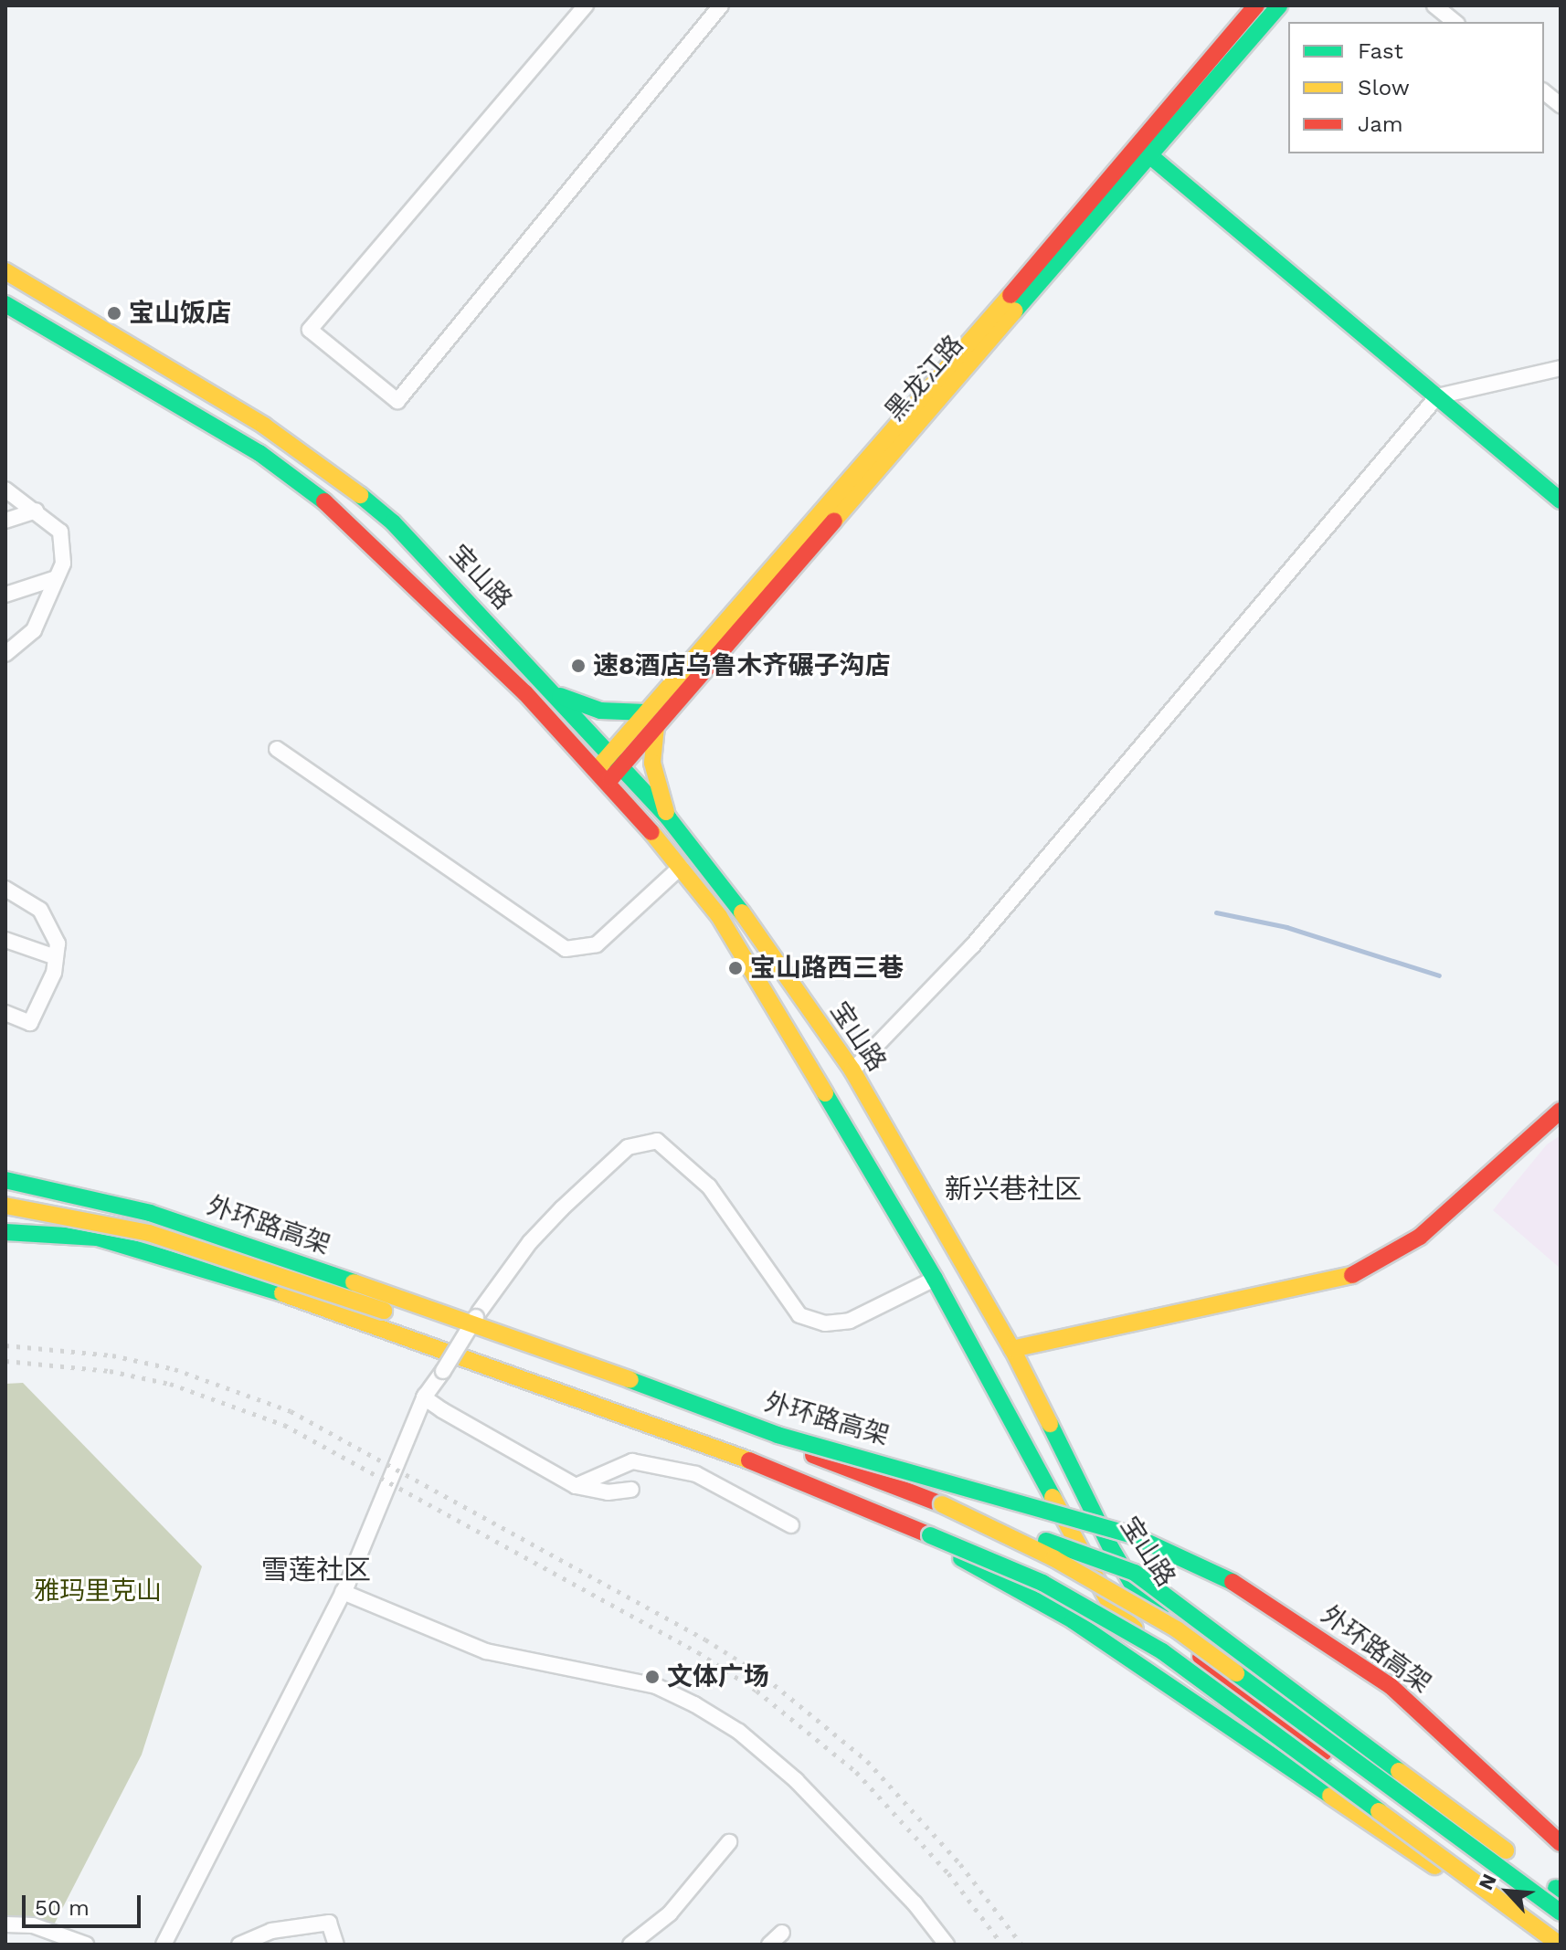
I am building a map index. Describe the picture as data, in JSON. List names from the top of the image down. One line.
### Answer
{"streets":{"main road":["黑龙江路","宝山路","外环路高架"]},"crossings":[["黑龙江路","宝山路"]],"districts":["新兴巷社区","雪莲社区"],"parks":["雅玛里克山"],"places":["宝山饭店","速8酒店乌鲁木齐碾子沟店","宝山路西三巷","文体广场"],"legend":["Fast","Slow","Jam"],"scale_bar":"50 m","north":"top left"}
